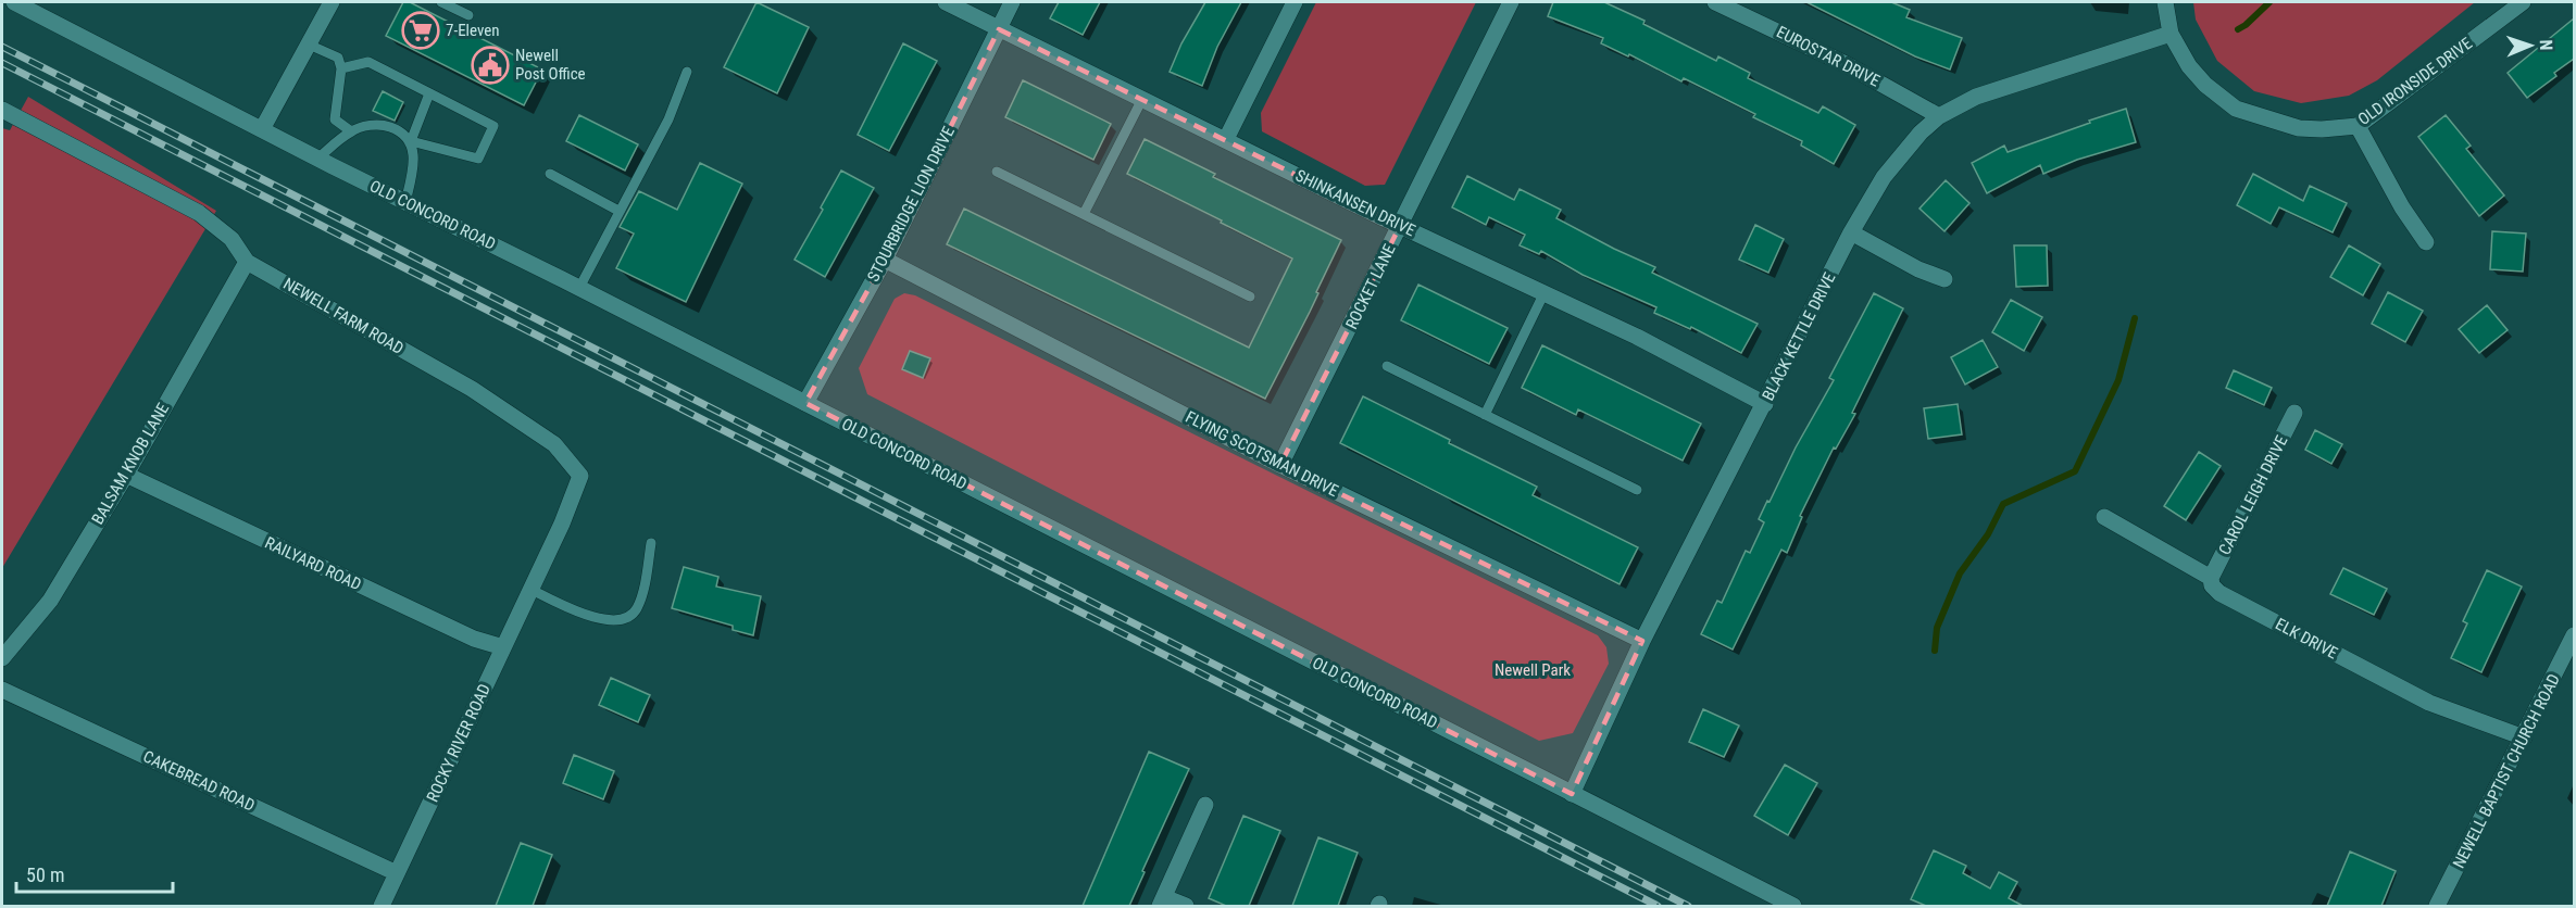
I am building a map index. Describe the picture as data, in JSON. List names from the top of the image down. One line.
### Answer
{"streets":{"street":["EUROSTAR DRIVE","OLD IRONSIDE DRIVE","SHINKANSEN DRIVE","STOURBRIDGE LION DRIVE","OLD CONCORD ROAD","ROCKET LANE","NEWELL FARM ROAD","BLACK KETTLE DRIVE","FLYING SCOTSMAN DRIVE","BALSAM KNOB LANE","CAROL LEIGH DRIVE","RAILYARD ROAD","ELK DRIVE","ROCKY RIVER ROAD","NEWELL BAPTIST CHURCH ROAD","CAKEBREAD ROAD"]},"crossings":[["EUROSTAR DRIVE","BLACK KETTLE DRIVE"],["OLD IRONSIDE DRIVE","BLACK KETTLE DRIVE"],["SHINKANSEN DRIVE","STOURBRIDGE LION DRIVE"],["SHINKANSEN DRIVE","ROCKET LANE"],["SHINKANSEN DRIVE","BLACK KETTLE DRIVE"],["STOURBRIDGE LION DRIVE","OLD CONCORD ROAD"],["STOURBRIDGE LION DRIVE","FLYING SCOTSMAN DRIVE"],["OLD CONCORD ROAD","BLACK KETTLE DRIVE"],["ROCKET LANE","FLYING SCOTSMAN DRIVE"],["NEWELL FARM ROAD","BALSAM KNOB LANE"],["NEWELL FARM ROAD","ROCKY RIVER ROAD"],["BLACK KETTLE DRIVE","FLYING SCOTSMAN DRIVE"],["BALSAM KNOB LANE","RAILYARD ROAD"],["CAROL LEIGH DRIVE","ELK DRIVE"],["RAILYARD ROAD","ROCKY RIVER ROAD"],["ELK DRIVE","NEWELL BAPTIST CHURCH ROAD"],["ROCKY RIVER ROAD","CAKEBREAD ROAD"]],"parks":["Newell Park"],"places":{"supermarket":["7-Eleven"],"public building":["Newell Post Office"]},"scale_bar":"50 m","north":"right"}
